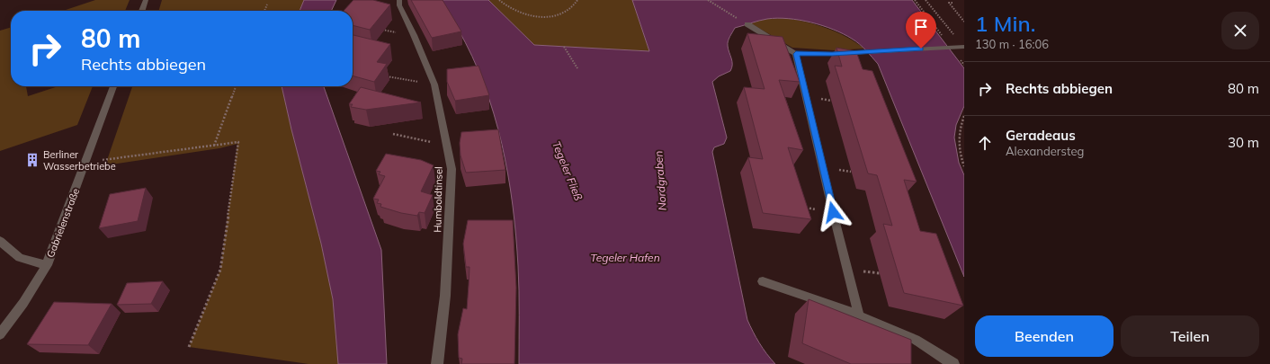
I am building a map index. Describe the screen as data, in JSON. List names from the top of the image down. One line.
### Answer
{"streets":{"street":["Humboldtinsel","Gabrielenstraße"]},"water":["Tegeler Fließ","Nordgraben","Tegeler Hafen"],"places":{"building":["Berliner Wasserbetriebe"]},"page":{"heading":["1 Min.","130 m · 16:06"],"turn":["80 m","Rechts abbiegen"],"list":[{"name":"Rechts abbiegen","value":"80 m"},{"name":"Geradeaus","note":"Alexandersteg","value":"30 m"}],"buttons":["Beenden","Teilen"]}}
